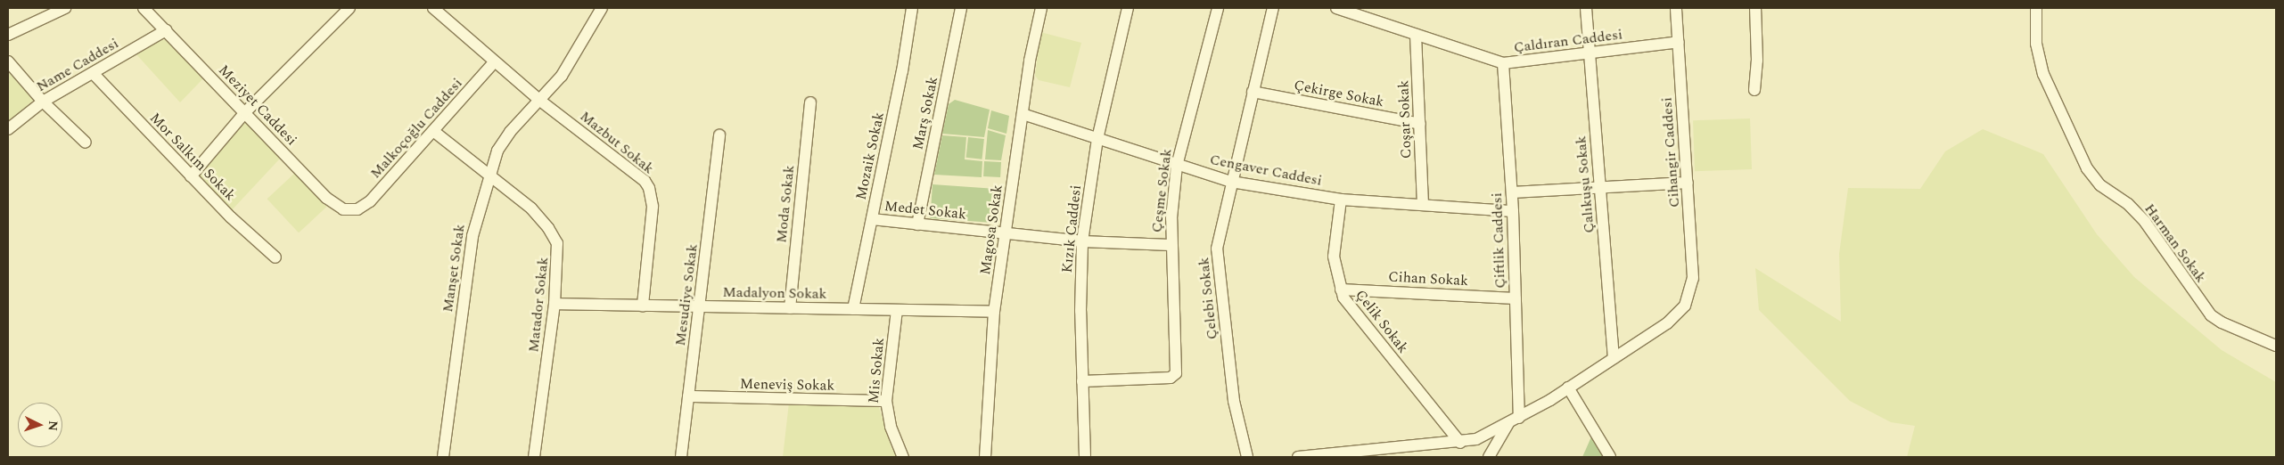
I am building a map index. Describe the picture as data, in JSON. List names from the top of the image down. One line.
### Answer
{"streets":{"street":["Çaldıran Caddesi","Name Caddesi","Çekirge Sokak","Meziyet Caddesi","Marş Sokak","Coşar Sokak","Malkoçoğlu Caddesi","Mazbut Sokak","Cihangir Caddesi","Mozaik Sokak","Mor Salkım Sokak","Cengaver Caddesi","Çalıkuşu Sokak","Çeşme Sokak","Moda Sokak","Medet Sokak","Kızık Caddesi","Magosa Sokak","Çiftlik Caddesi","Harman Sokak","Manşet Sokak","Cihan Sokak","Madalyon Sokak","Mesudiye Sokak","Çelebi Sokak","Matador Sokak","Çelik Sokak","Mis Sokak","Meneviş Sokak"]},"crossings":[["Çaldıran Caddesi","Coşar Sokak"],["Çaldıran Caddesi","Cihangir Caddesi"],["Çaldıran Caddesi","Çalıkuşu Sokak"],["Çaldıran Caddesi","Çiftlik Caddesi"],["Name Caddesi","Meziyet Caddesi"],["Name Caddesi","Mor Salkım Sokak"],["Çekirge Sokak","Coşar Sokak"],["Çekirge Sokak","Çelebi Sokak"],["Meziyet Caddesi","Malkoçoğlu Caddesi"],["Marş Sokak","Medet Sokak"],["Coşar Sokak","Cengaver Caddesi"],["Malkoçoğlu Caddesi","Mazbut Sokak"],["Malkoçoğlu Caddesi","Matador Sokak"],["Mazbut Sokak","Manşet Sokak"],["Mazbut Sokak","Madalyon Sokak"],["Cihangir Caddesi","Çalıkuşu Sokak"],["Mozaik Sokak","Medet Sokak"],["Mozaik Sokak","Madalyon Sokak"],["Cengaver Caddesi","Çeşme Sokak"],["Cengaver Caddesi","Kızık Caddesi"],["Cengaver Caddesi","Magosa Sokak"],["Cengaver Caddesi","Çiftlik Caddesi"],["Cengaver Caddesi","Çelebi Sokak"],["Cengaver Caddesi","Çelik Sokak"],["Çeşme Sokak","Medet Sokak"],["Çeşme Sokak","Kızık Caddesi"],["Moda Sokak","Madalyon Sokak"],["Medet Sokak","Kızık Caddesi"],["Medet Sokak","Magosa Sokak"],["Magosa Sokak","Madalyon Sokak"],["Çiftlik Caddesi","Cihan Sokak"],["Manşet Sokak","Matador Sokak"],["Cihan Sokak","Çelik Sokak"],["Madalyon Sokak","Mesudiye Sokak"],["Madalyon Sokak","Matador Sokak"],["Madalyon Sokak","Mis Sokak"],["Mesudiye Sokak","Meneviş Sokak"],["Mis Sokak","Meneviş Sokak"]],"north":"right"}
